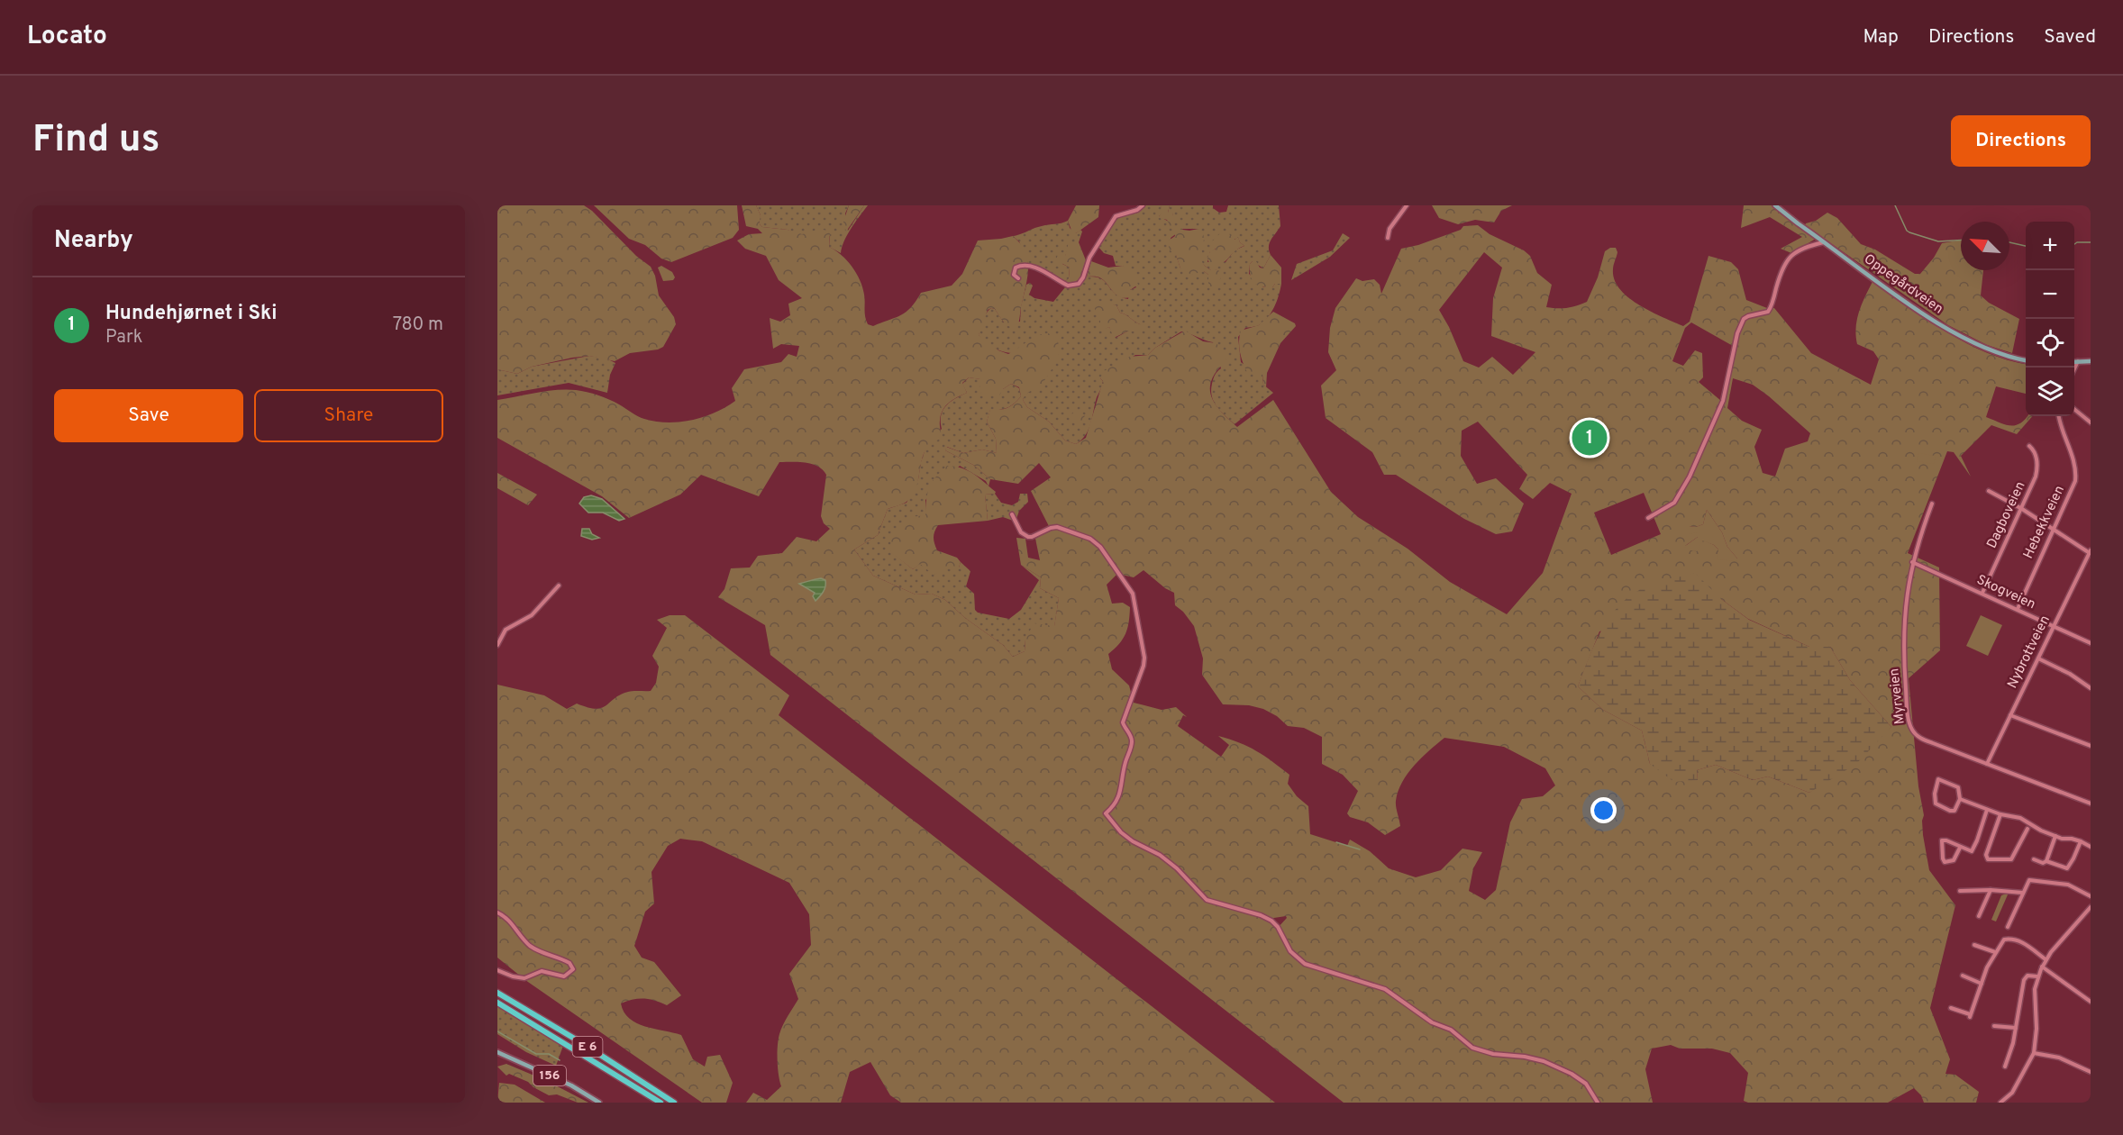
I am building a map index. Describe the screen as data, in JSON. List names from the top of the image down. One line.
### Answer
{"streets":{"highway":["E 6"],"main road":["Oppegårdveien","156"],"street":["Dagboveien","Hebekkveien","Skogveien","Nybrottveien","Myrveien"]},"crossings":[["Dagboveien","Skogveien"],["Hebekkveien","Skogveien"],["Skogveien","Nybrottveien"],["Skogveien","Myrveien"],["Nybrottveien","Myrveien"]],"north":"top left","page":{"header":"Locato","nav":["Map","Directions","Saved"],"buttons":["Directions",["Save","Share"]],"title":"Find us","heading":"Nearby","map_buttons":["+","−"],"list":[{"mark":"1","name":"Hundehjørnet i Ski","note":"Park","value":"780 m"}],"pins":"1"}}
